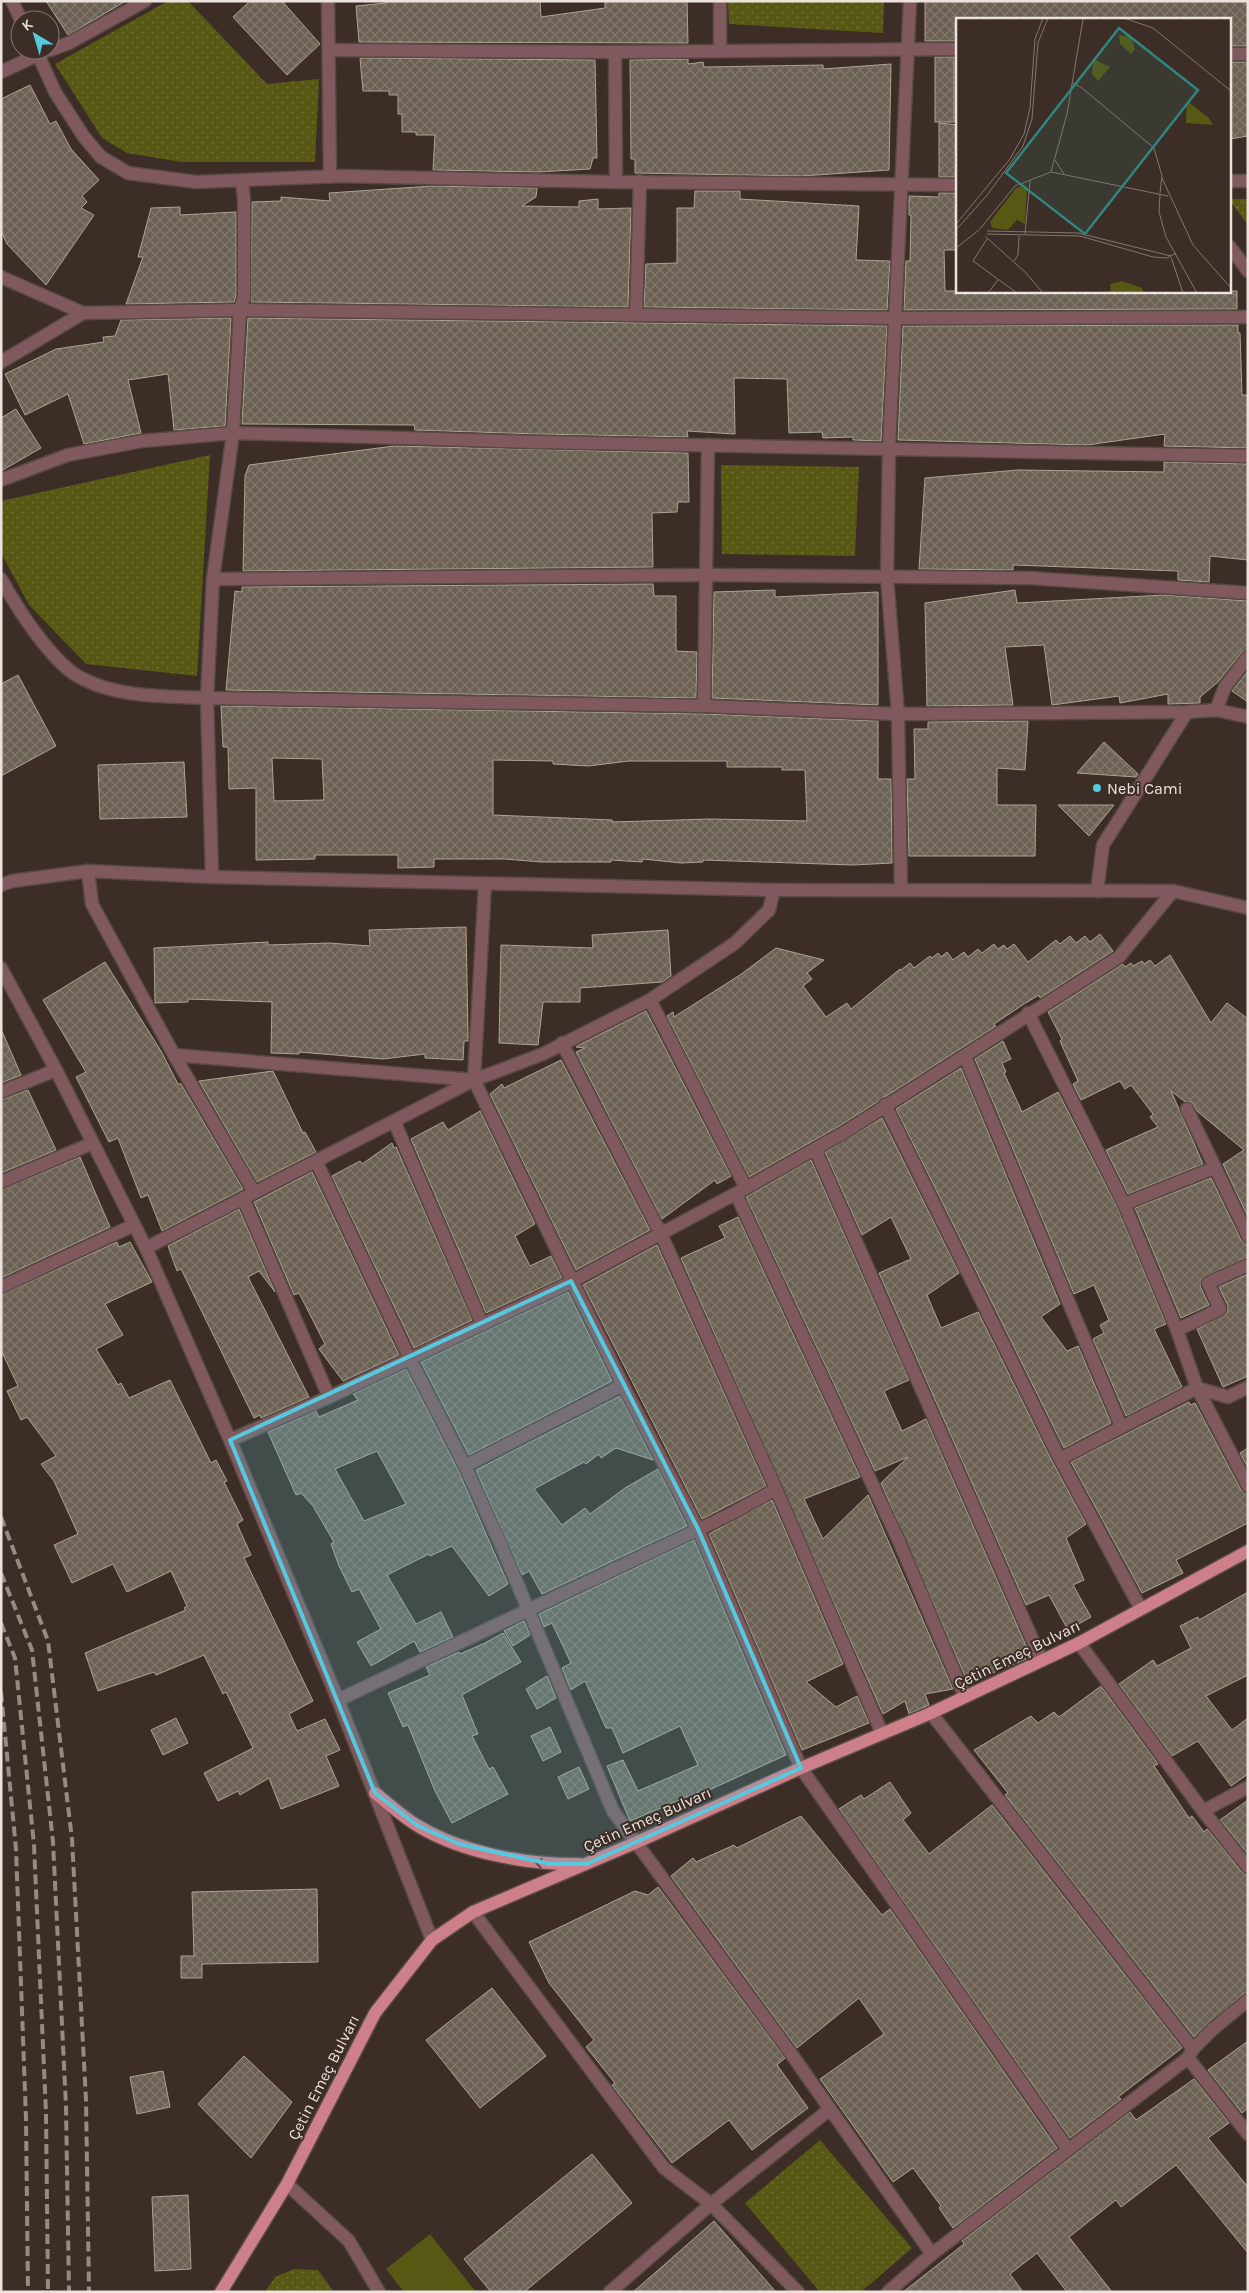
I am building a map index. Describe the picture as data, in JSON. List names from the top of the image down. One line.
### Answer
{"streets":{"main road":["Çetin Emeç Bulvarı"]},"places":["Nebi Cami"],"north":"top left"}
